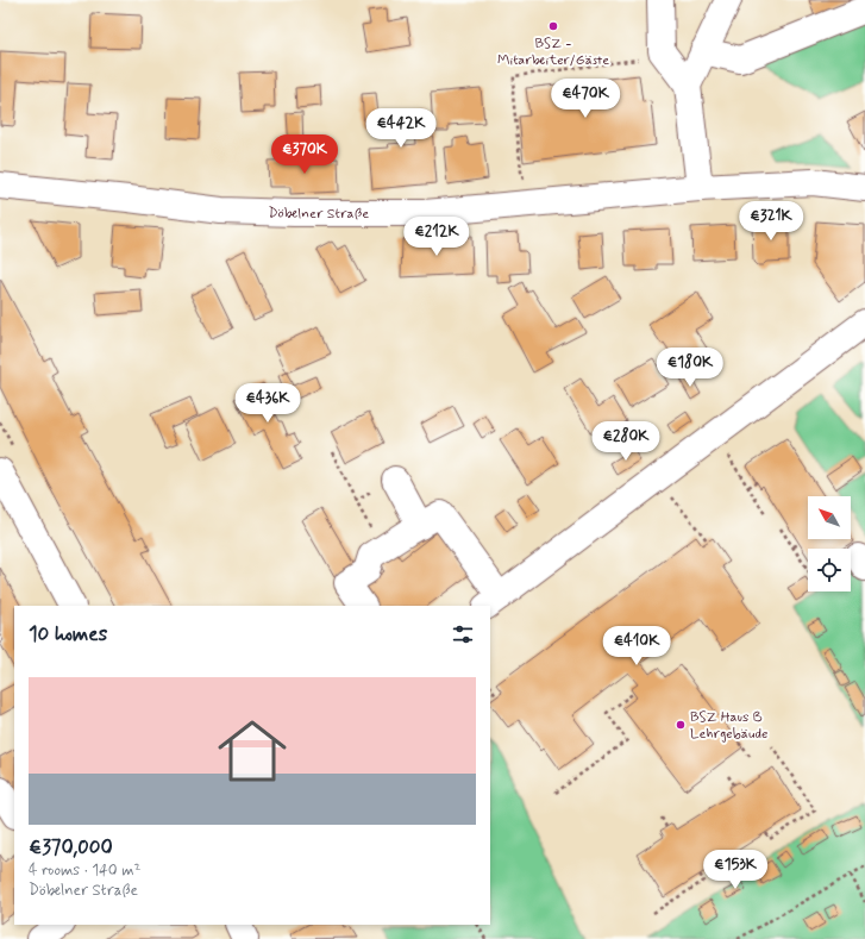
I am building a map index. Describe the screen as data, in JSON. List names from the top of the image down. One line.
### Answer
{"streets":{"street":["Döbelner Straße"]},"places":["BSZ - Mitarbeiter/Gäste","BSZ Haus B Lehrgebäude"],"north":"top left","page":{"price":["€470K","€442K","€370K","€321K","€212K","€180K","€436K","€280K","€410K","€153K"],"heading":"10 homes","list":[{"name":"€370,000","note":"4 rooms · 140 m² · Döbelner Straße"}]}}
